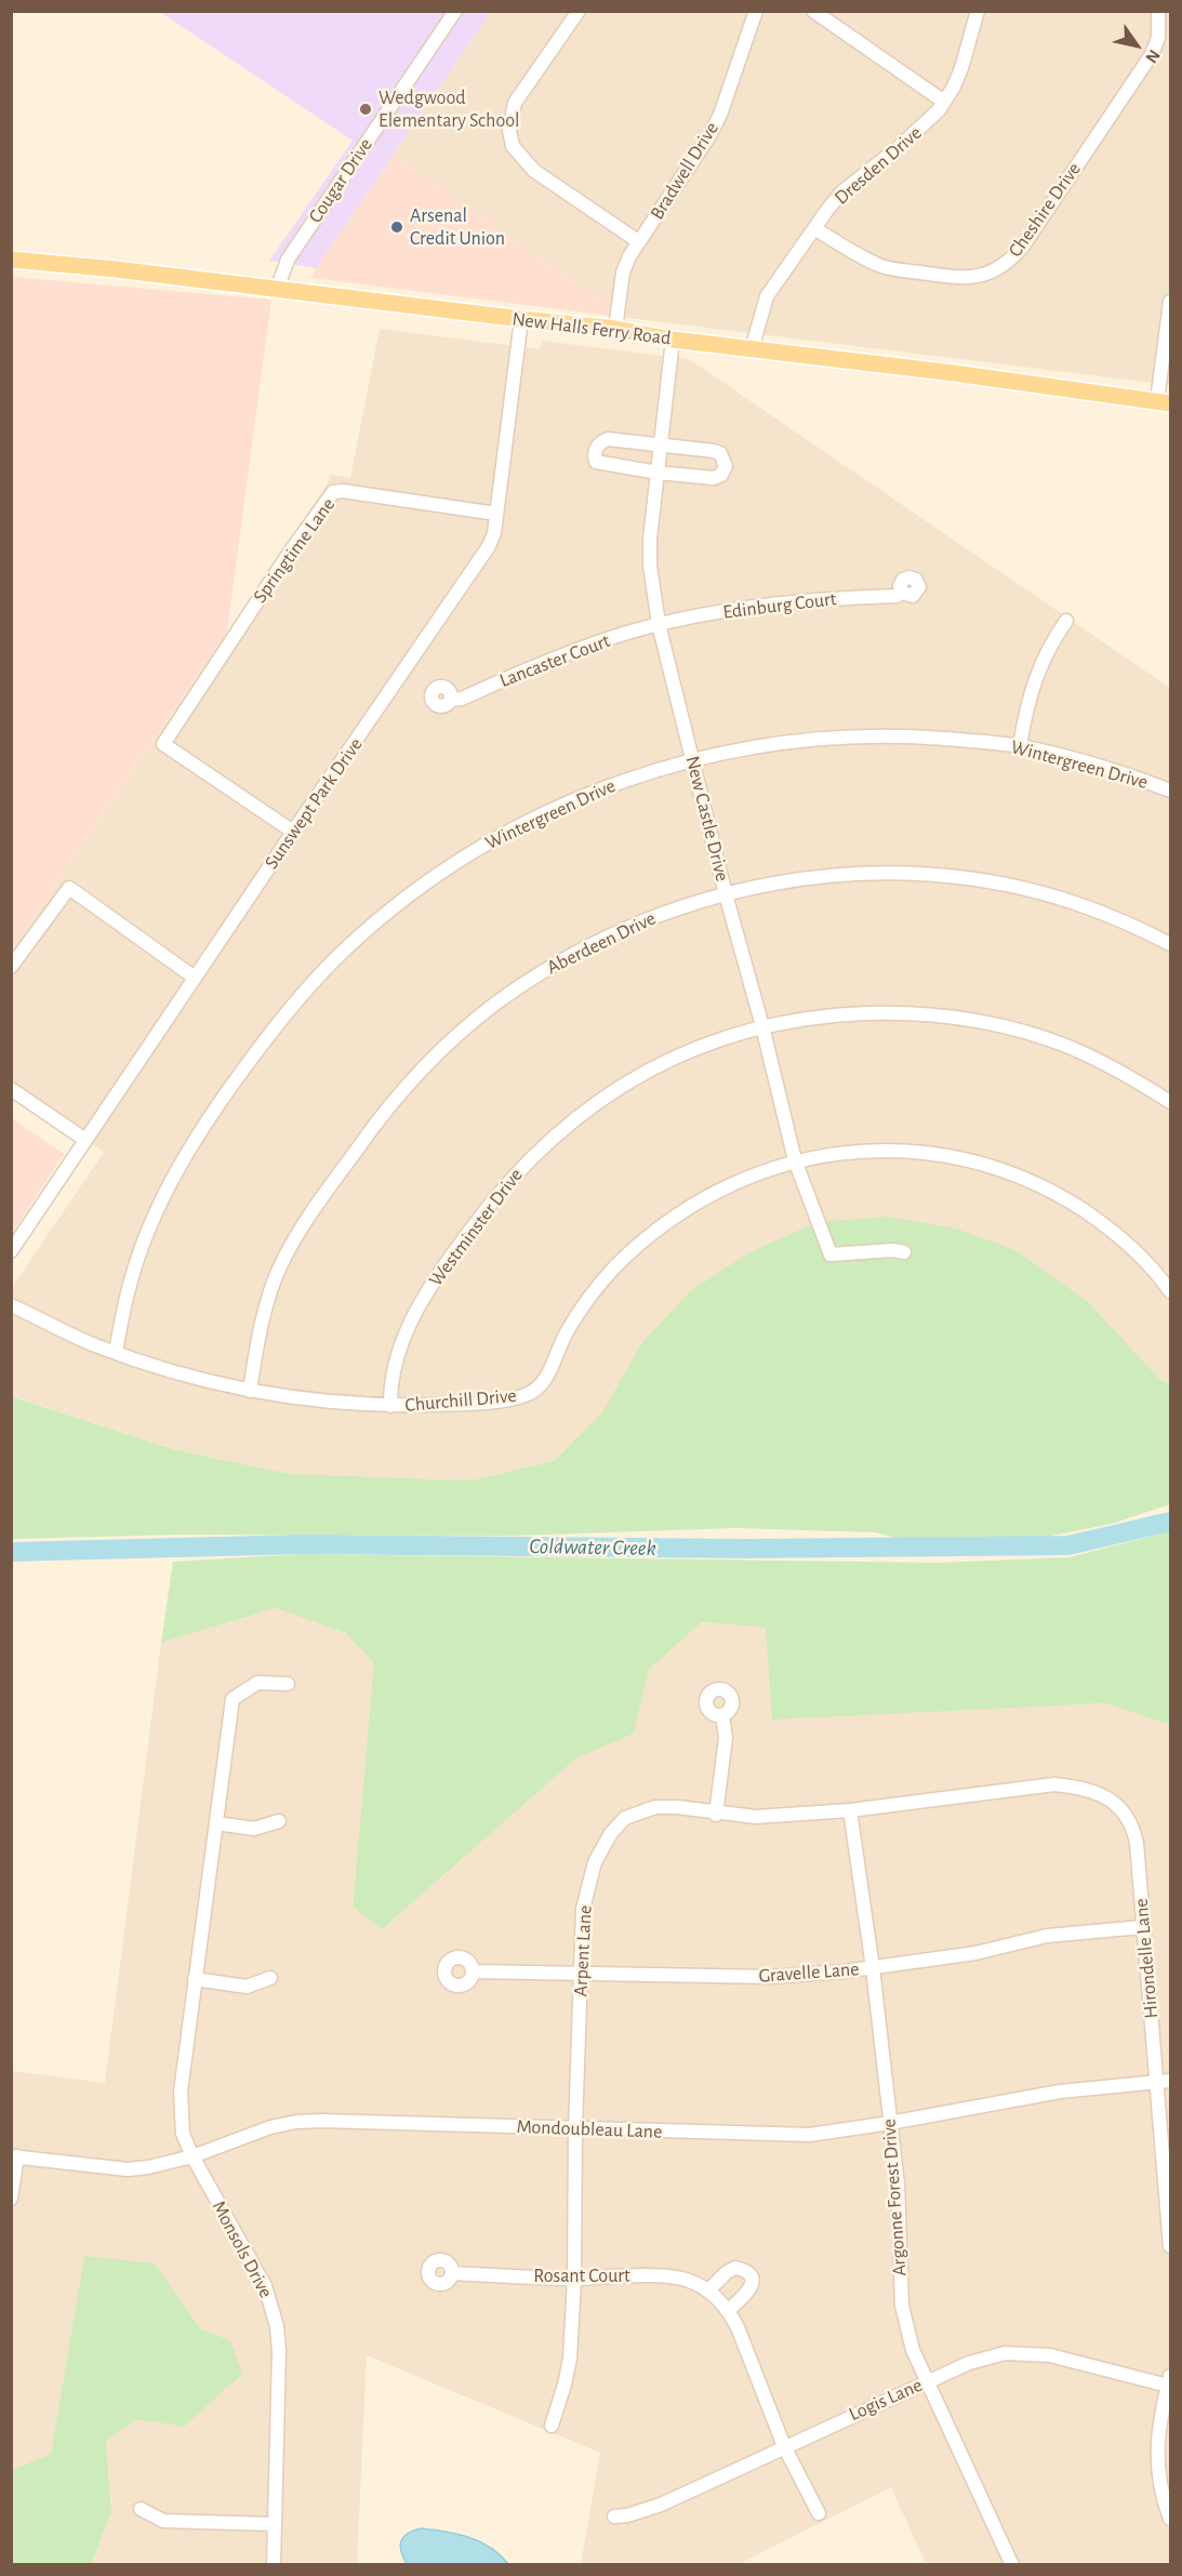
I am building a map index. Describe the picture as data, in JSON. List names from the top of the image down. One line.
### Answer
{"streets":{"main road":["New Halls Ferry Road"],"street":["Dresden Drive","Bradwell Drive","Cougar Drive","Cheshire Drive","Springtime Lane","Edinburg Court","Lancaster Court","Wintergreen Drive","Sunswept Park Drive","New Castle Drive","Aberdeen Drive","Westminster Drive","Churchill Drive","Arpent Lane","Hirondelle Lane","Gravelle Lane","Mondoubleau Lane","Argonne Forest Drive","Monsols Drive","Rosant Court","Logis Lane"]},"crossings":[["Dresden Drive","Cheshire Drive"],["Dresden Drive","New Halls Ferry Road"],["Bradwell Drive","New Halls Ferry Road"],["Cougar Drive","New Halls Ferry Road"],["New Halls Ferry Road","Sunswept Park Drive"],["New Halls Ferry Road","New Castle Drive"],["Springtime Lane","Sunswept Park Drive"],["Edinburg Court","Lancaster Court"],["Edinburg Court","New Castle Drive"],["Lancaster Court","New Castle Drive"],["Wintergreen Drive","New Castle Drive"],["Wintergreen Drive","Churchill Drive"],["New Castle Drive","Aberdeen Drive"],["New Castle Drive","Westminster Drive"],["New Castle Drive","Churchill Drive"],["Aberdeen Drive","Churchill Drive"],["Westminster Drive","Churchill Drive"],["Arpent Lane","Hirondelle Lane"],["Arpent Lane","Gravelle Lane"],["Arpent Lane","Mondoubleau Lane"],["Arpent Lane","Argonne Forest Drive"],["Arpent Lane","Rosant Court"],["Hirondelle Lane","Gravelle Lane"],["Hirondelle Lane","Mondoubleau Lane"],["Gravelle Lane","Argonne Forest Drive"],["Mondoubleau Lane","Argonne Forest Drive"],["Mondoubleau Lane","Monsols Drive"],["Argonne Forest Drive","Logis Lane"],["Rosant Court","Logis Lane"]],"water":["Coldwater Creek"],"places":["Wedgwood Elementary School","Arsenal Credit Union"],"north":"bottom right"}
